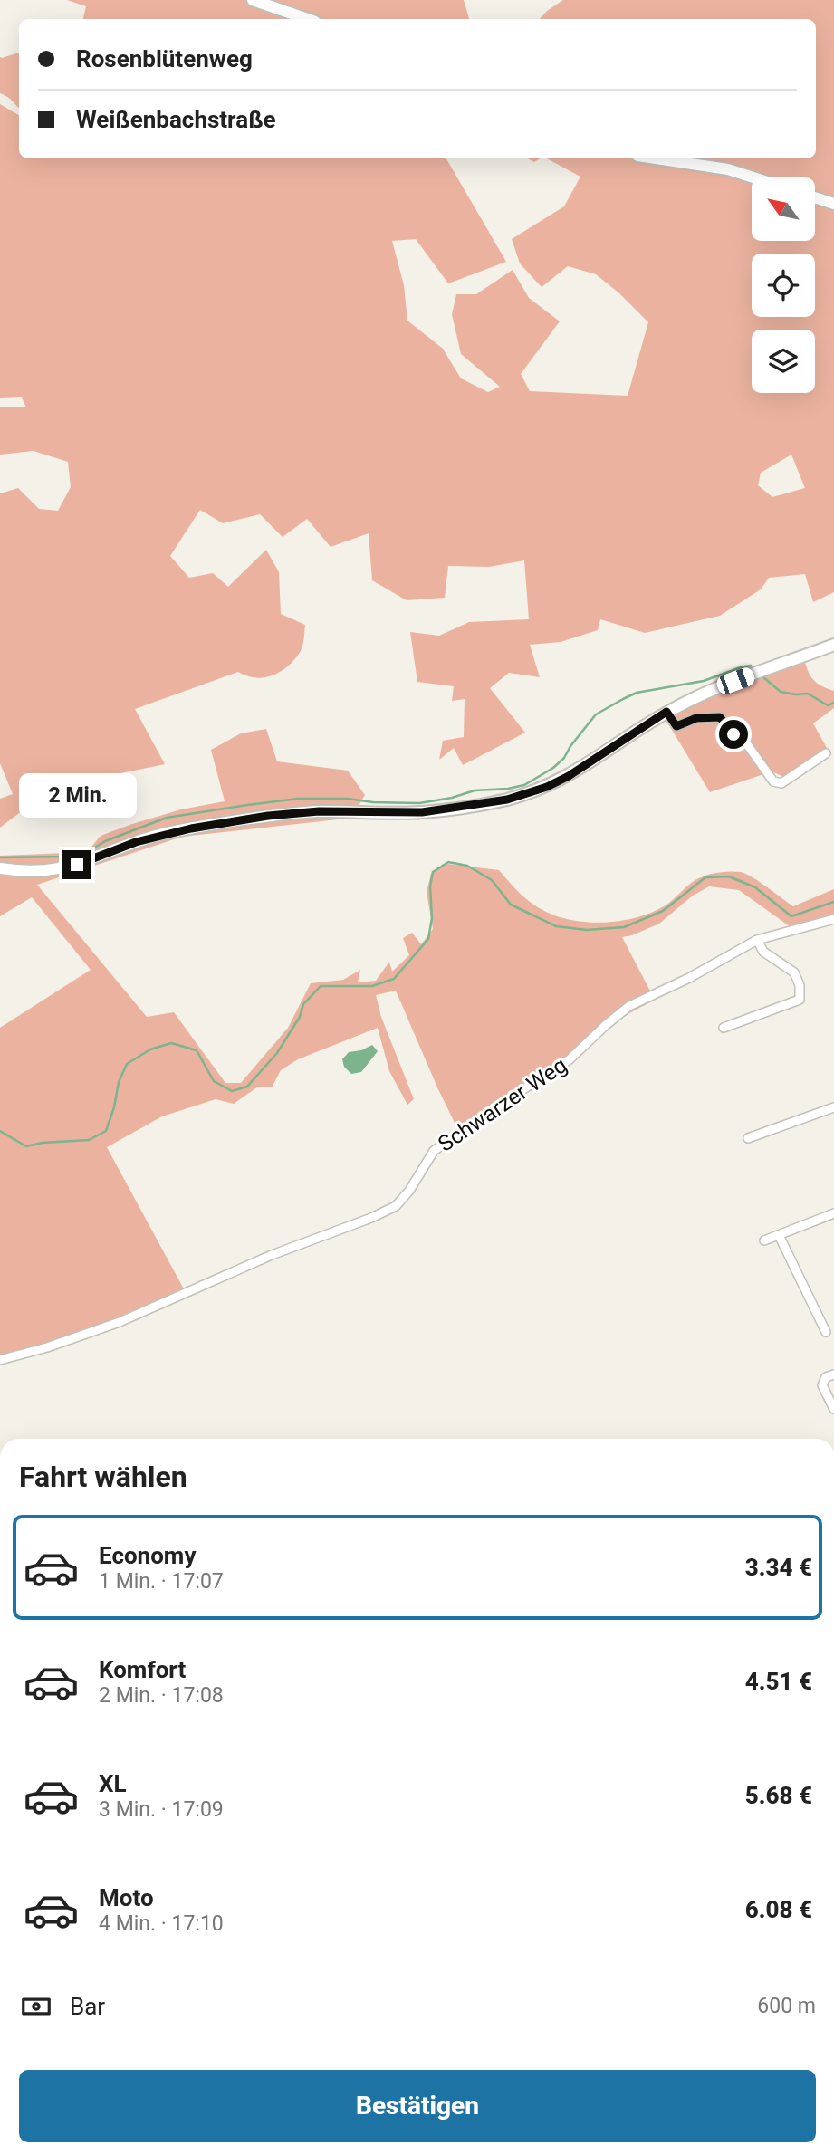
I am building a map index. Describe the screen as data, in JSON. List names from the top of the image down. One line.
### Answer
{"streets":{"street":["Schwarzer Weg"]},"north":"top left","page":{"banner":["Rosenblütenweg","Weißenbachstraße"],"bubble":"2 Min.","heading":"Fahrt wählen","list":[{"name":"Economy","note":"1 Min. · 17:07","value":"3.34 €"},{"name":"Komfort","note":"2 Min. · 17:08","value":"4.51 €"},{"name":"XL","note":"3 Min. · 17:09","value":"5.68 €"},{"name":"Moto","note":"4 Min. · 17:10","value":"6.08 €"}],"pay":["Bar","600 m"],"buttons":"Bestätigen"}}
